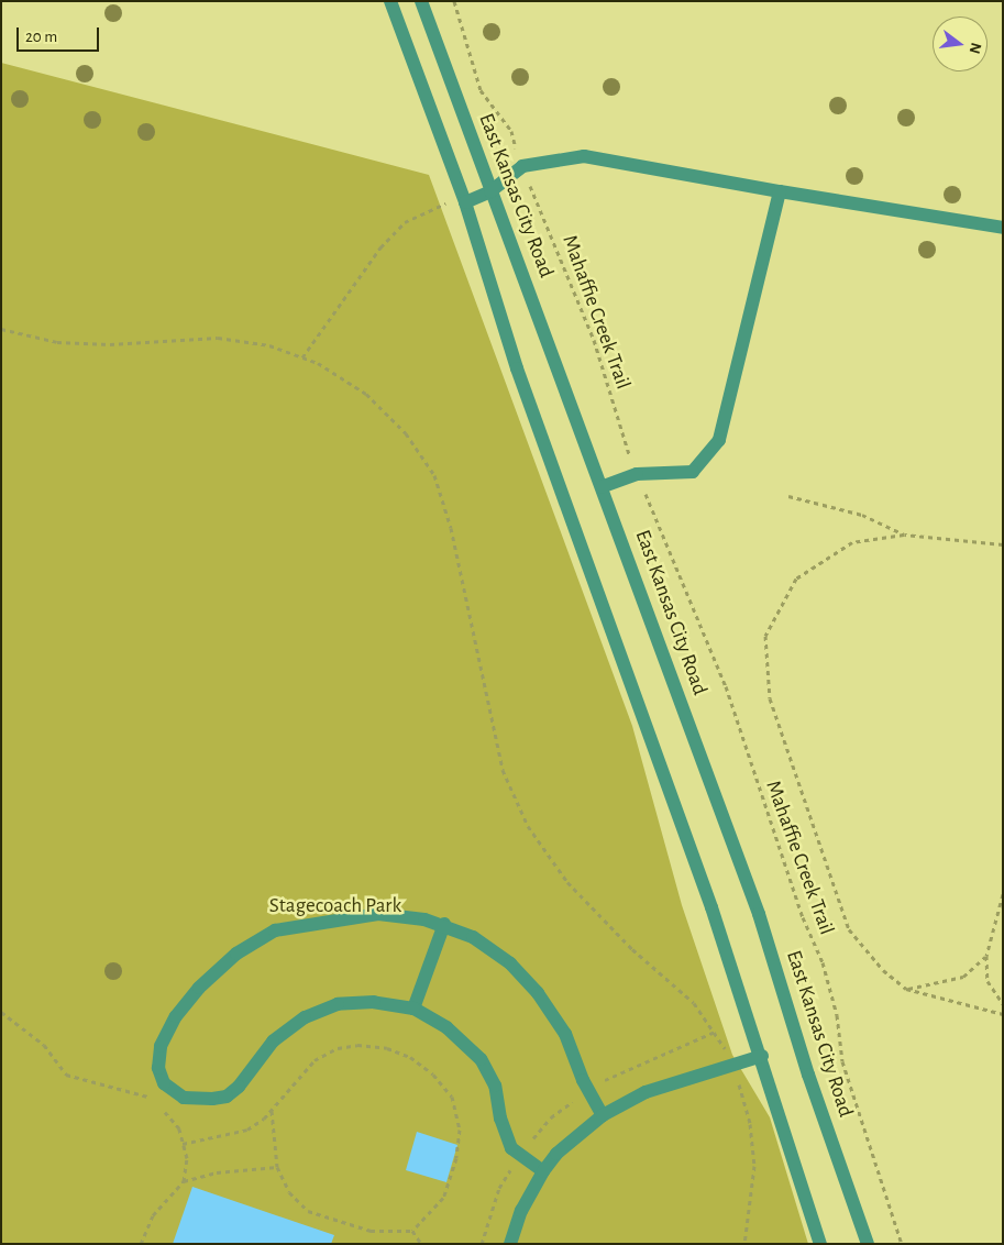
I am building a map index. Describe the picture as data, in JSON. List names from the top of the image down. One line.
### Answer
{"streets":{"street":["East Kansas City Road"],"path":["Mahaffie Creek Trail"]},"parks":["Stagecoach Park"],"scale_bar":"20 m","north":"right"}
